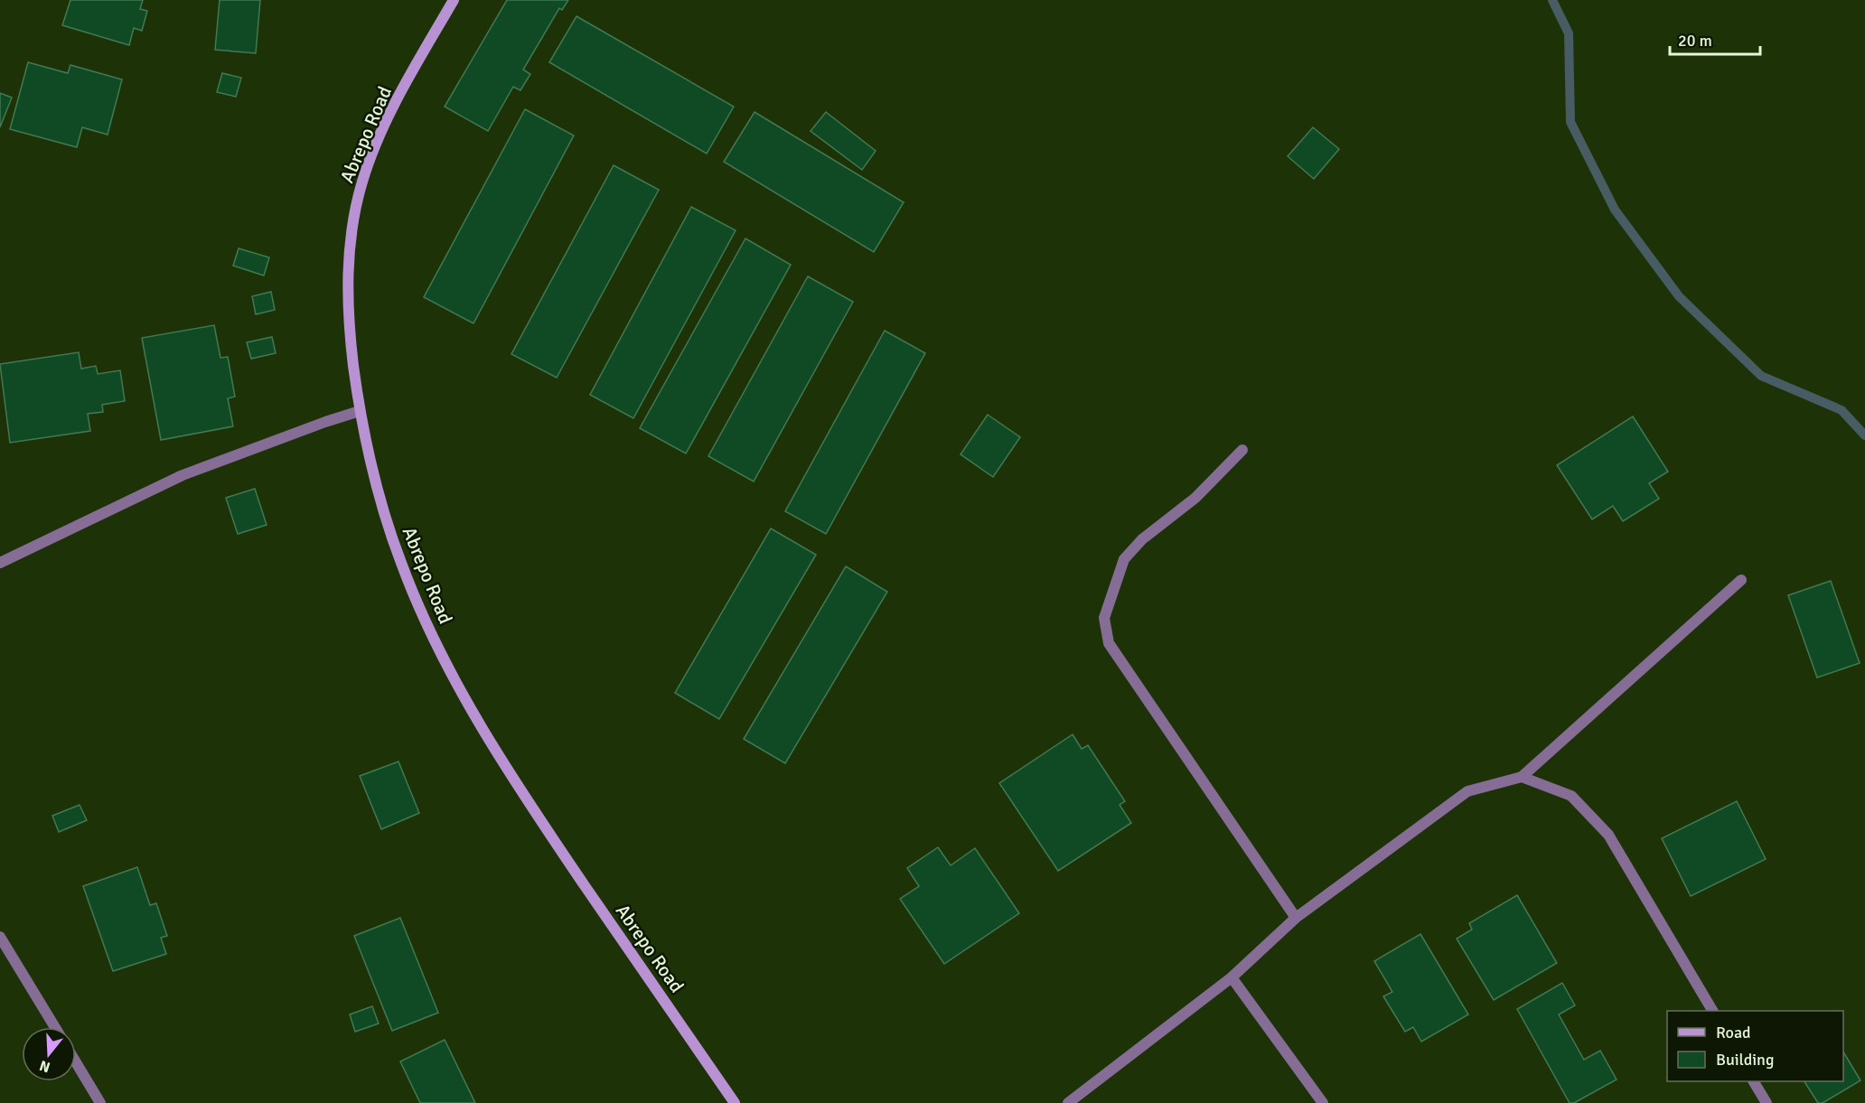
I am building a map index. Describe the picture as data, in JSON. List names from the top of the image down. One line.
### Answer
{"streets":{"main road":["Abrepo Road"]},"legend":["Road","Building"],"scale_bar":"20 m","north":"bottom"}
